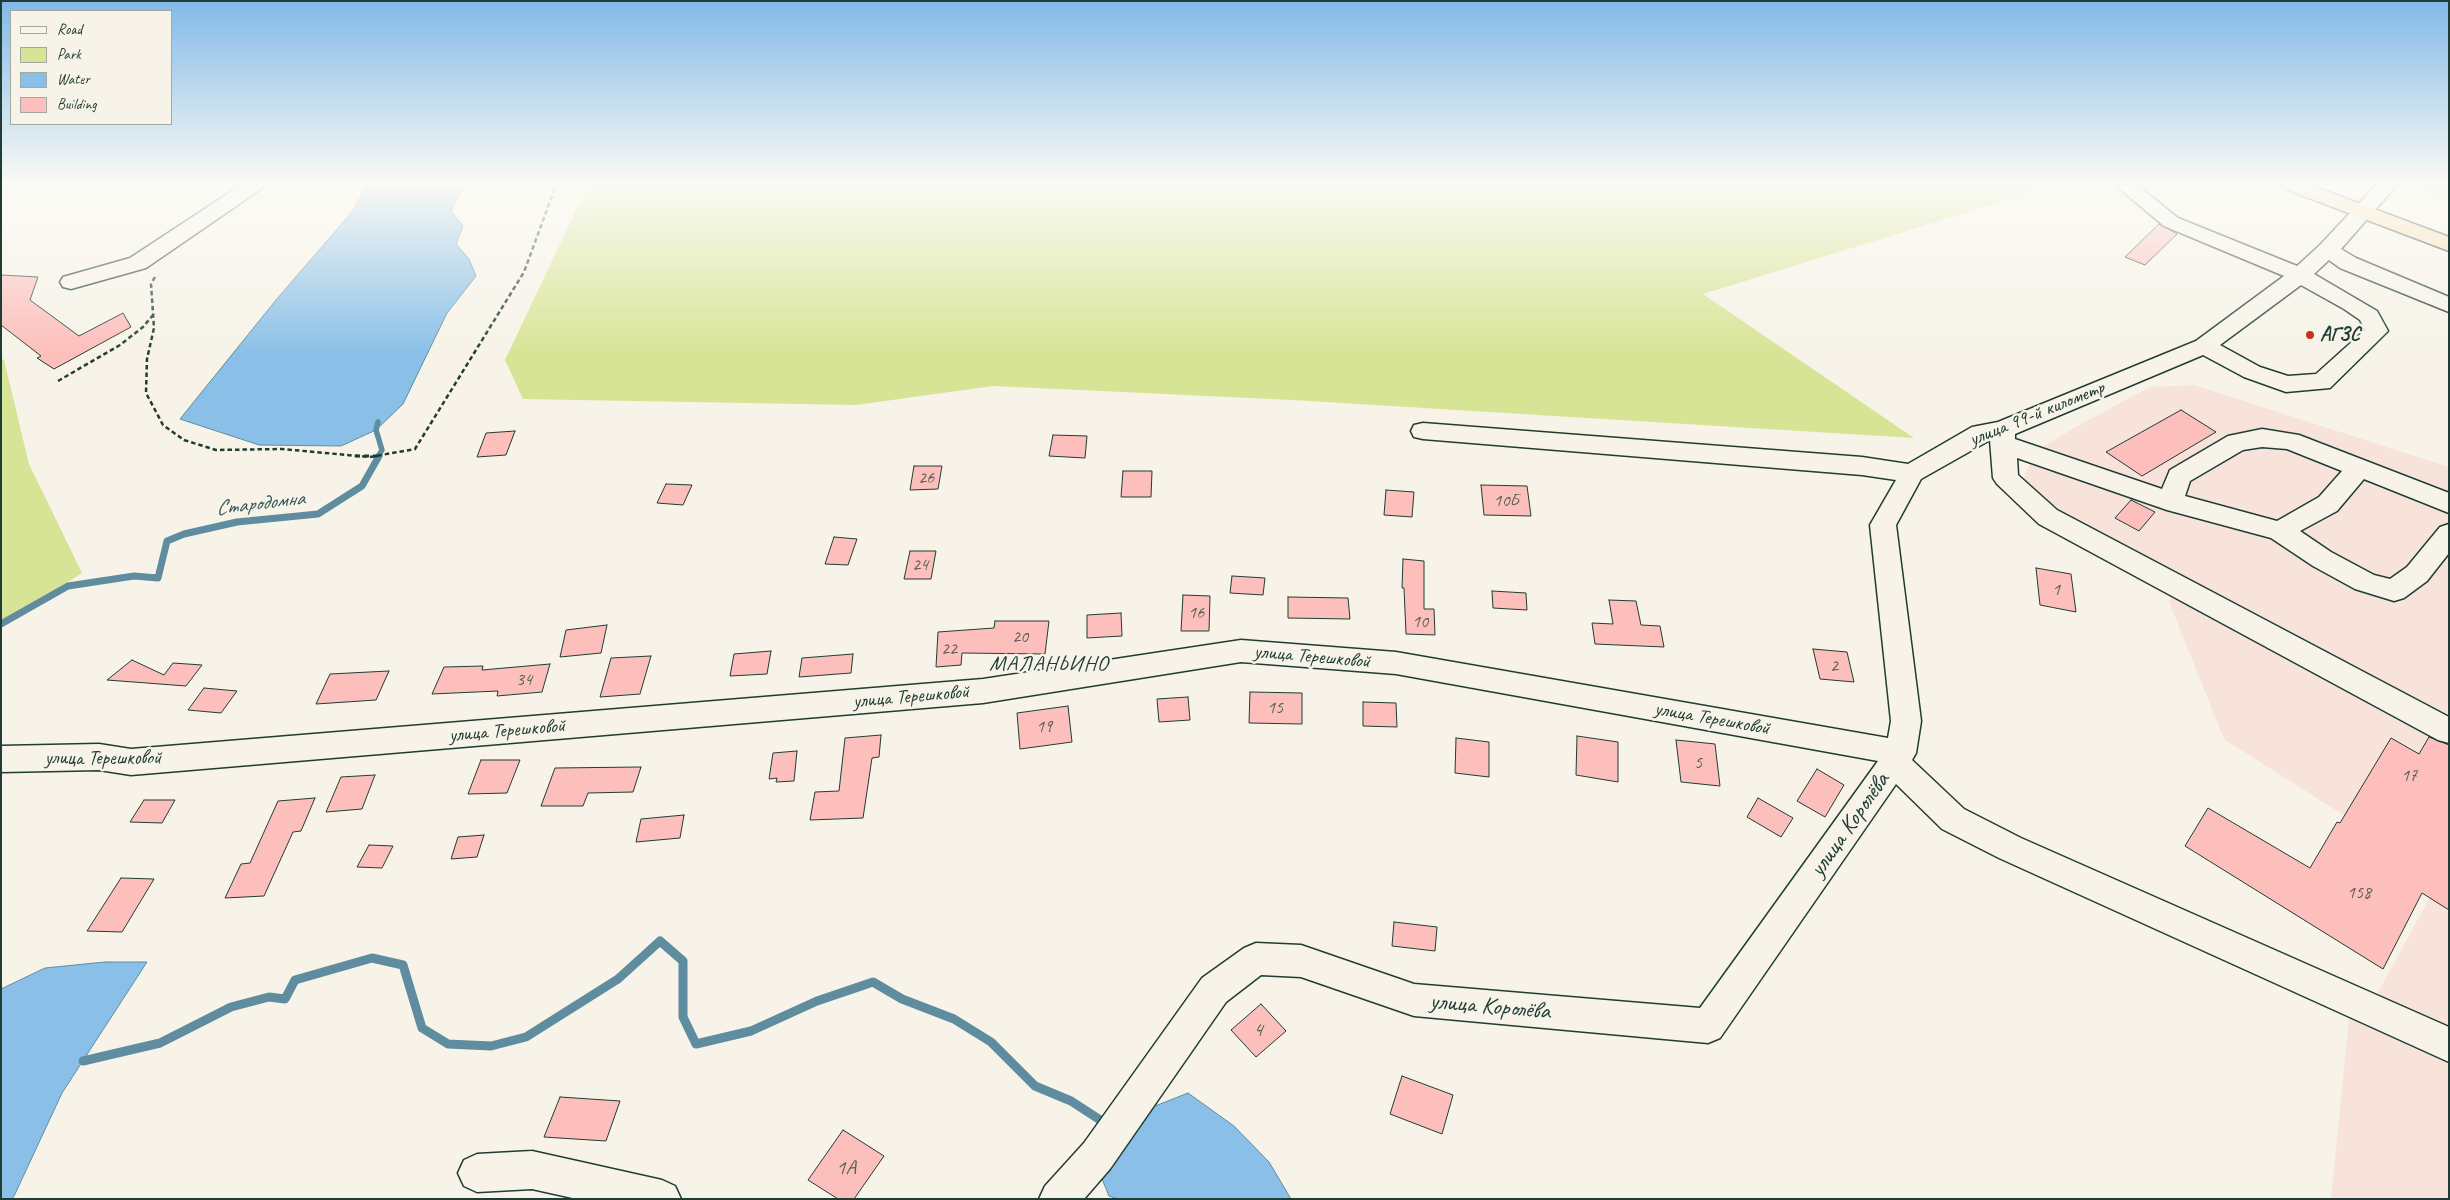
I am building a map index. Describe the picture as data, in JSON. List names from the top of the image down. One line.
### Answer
{"streets":{"street":["улица 99-й километр","улица Терешковой","улица Королёва"]},"crossings":[["улица Терешковой","улица Королёва"]],"districts":["МАЛАНЬИНО"],"water":["Стародомна"],"places":["АГЗС"],"house_numbers":["26","10Б","24","1","16","10","20","22","2","34","15","19","5","17","158","4","1А"],"legend":["Road","Park","Water","Building"]}
